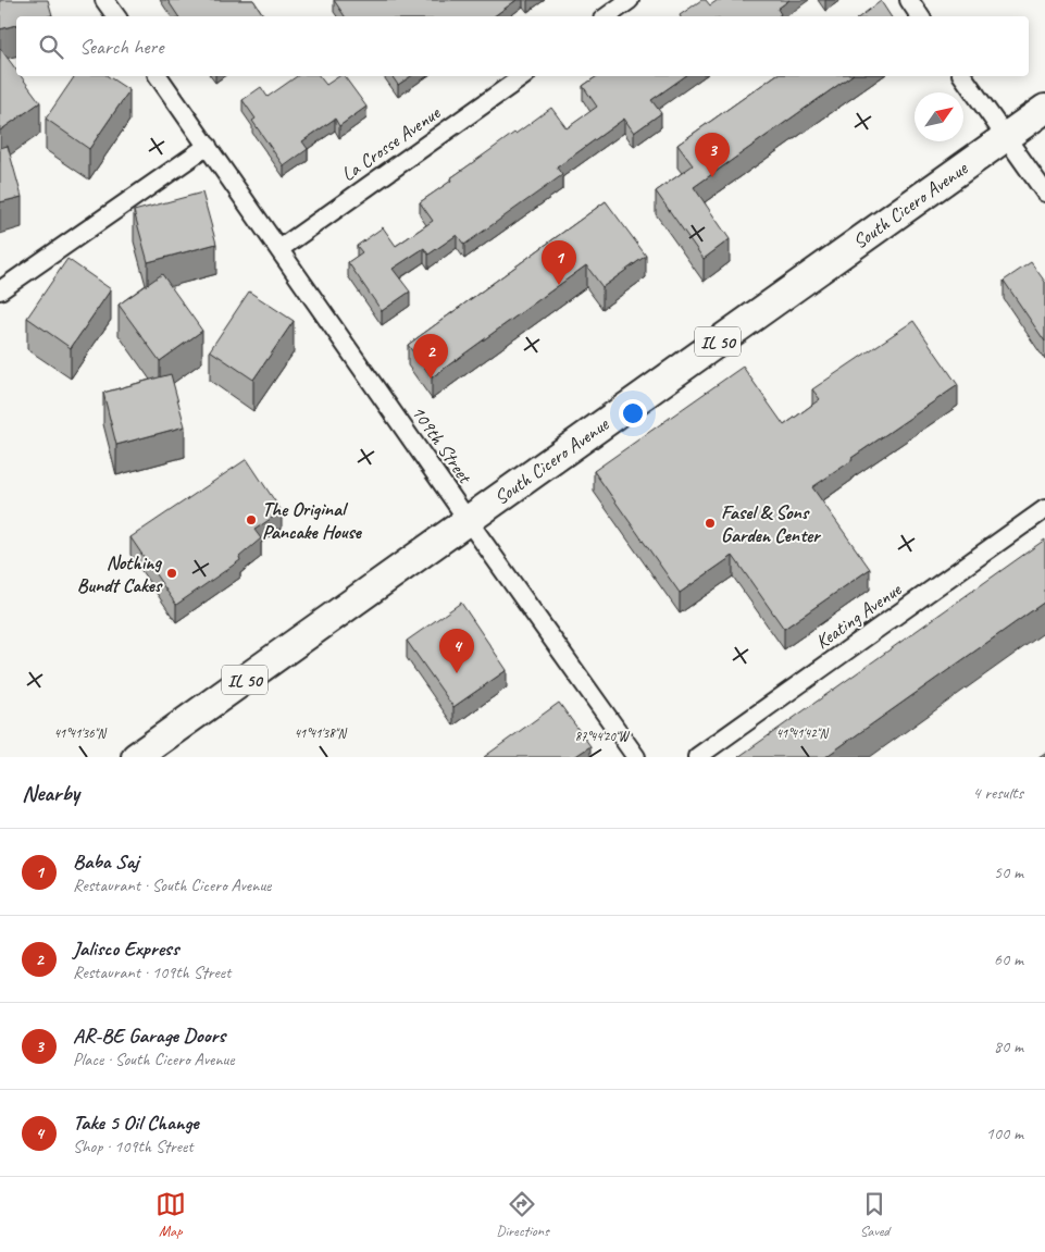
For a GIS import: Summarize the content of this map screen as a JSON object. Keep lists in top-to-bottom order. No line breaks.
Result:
{"streets":{"main road":["South Cicero Avenue","IL 50"],"street":["La Crosse Avenue","109th Street","Keating Avenue"]},"crossings":[["La Crosse Avenue","109th Street"],["South Cicero Avenue","109th Street"]],"places":["The Original Pancake House","Fasel & Sons Garden Center","Nothing Bundt Cakes"],"north":"top right","page":{"search":"Search here","pins":["3","1","2","4"],"heading":["Nearby","4 results"],"list":[{"mark":"1","name":"Baba Saj","note":"Restaurant · South Cicero Avenue","value":"50 m"},{"mark":"2","name":"Jalisco Express","note":"Restaurant · 109th Street","value":"60 m"},{"mark":"3","name":"AR-BE Garage Doors","note":"Place · South Cicero Avenue","value":"80 m"},{"mark":"4","name":"Take 5 Oil Change","note":"Shop · 109th Street","value":"100 m"}],"nav":["Map","Directions","Saved"]},"coordinates":["41°41'36\"N","41°41'38\"N","41°41'42\"N","87°44'20\"W"]}
